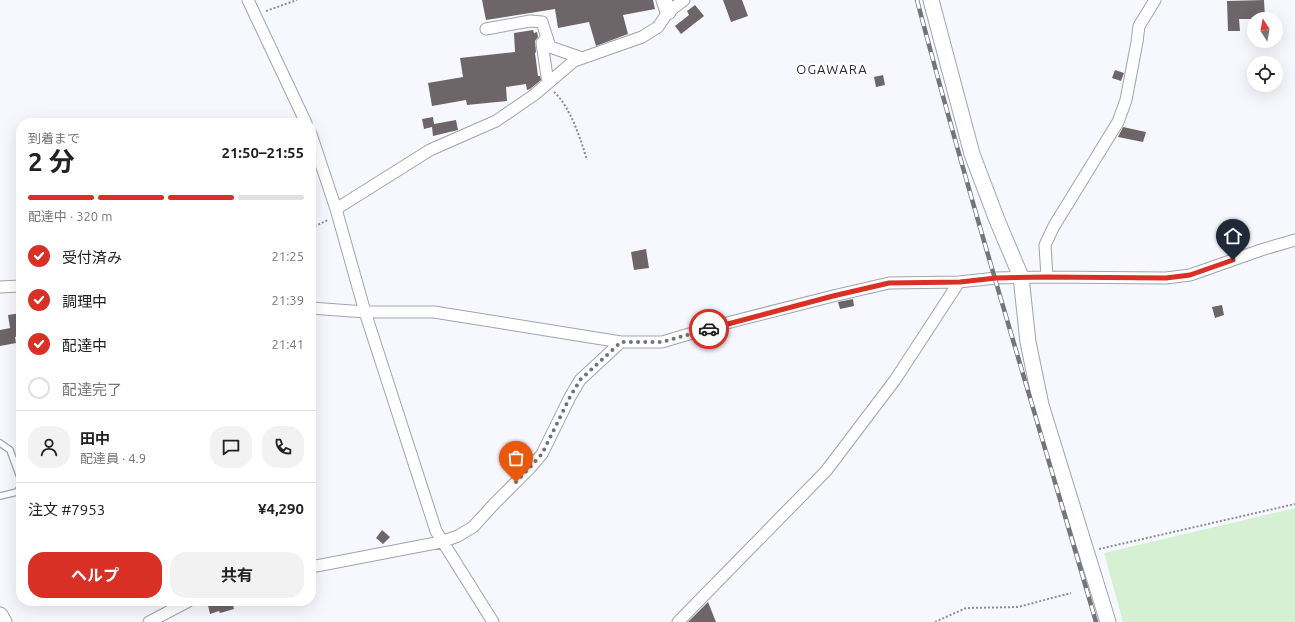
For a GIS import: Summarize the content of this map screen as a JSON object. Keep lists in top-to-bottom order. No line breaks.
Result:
{"districts":["OGAWARA"],"north":"top","page":{"heading":["2 分","到着まで","21:50–21:55"],"panel":["田中","配達員 · 4.9","注文 #7953","¥4,290"],"bar":"配達中 · 320 m","list":[["受付済み","21:25"],["調理中","21:39"],["配達中","21:41"],"配達完了"],"buttons":["ヘルプ","共有"]}}
